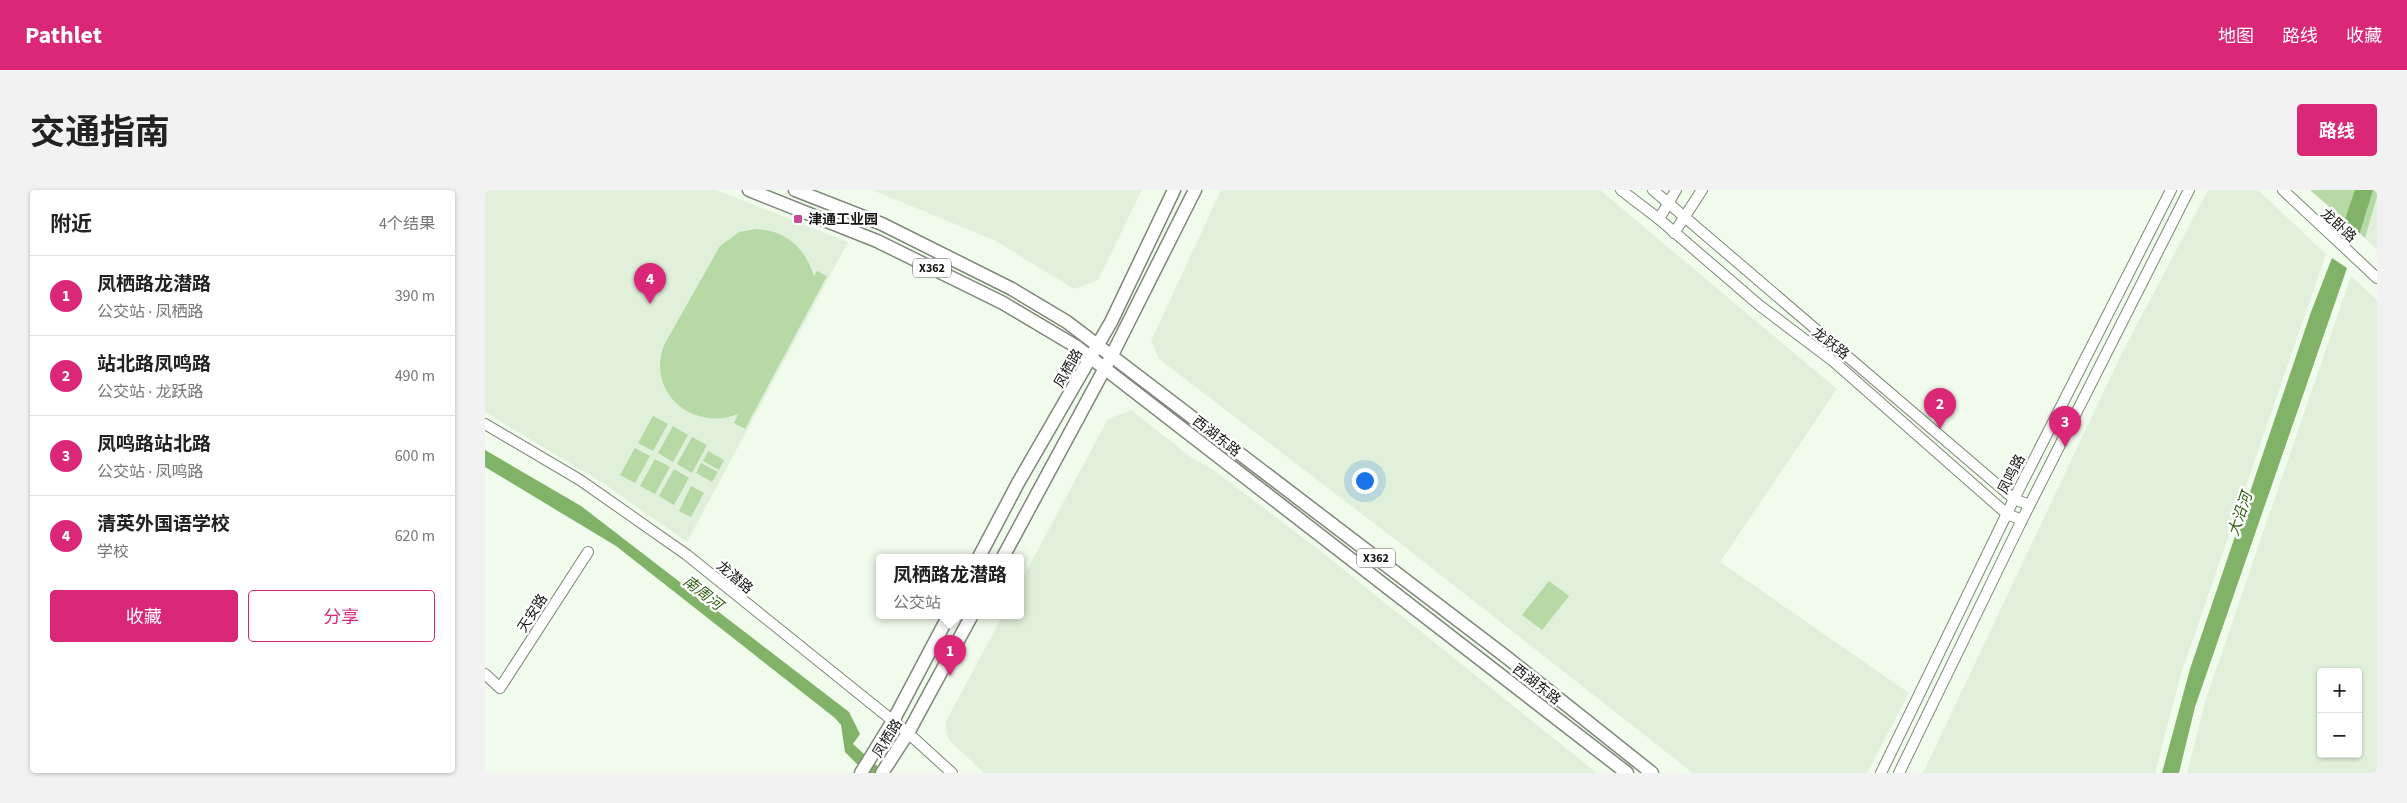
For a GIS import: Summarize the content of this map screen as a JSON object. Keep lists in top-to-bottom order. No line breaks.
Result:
{"streets":{"main road":["X362","凤栖路","西湖东路"],"street":["龙卧路","龙跃路","凤鸣路","龙潜路","天安路"]},"crossings":[["龙跃路","凤鸣路"],["凤栖路","西湖东路"],["凤栖路","龙潜路"]],"water":["大沿河","南周河"],"places":{"transit":["津通工业园"]},"page":{"header":"Pathlet","nav":["地图","路线","收藏"],"title":"交通指南","buttons":["路线",["收藏","分享"]],"heading":["附近","4个结果"],"list":[{"mark":"1","name":"凤栖路龙潜路","note":"公交站 · 凤栖路","value":"390 m"},{"mark":"2","name":"站北路凤鸣路","note":"公交站 · 龙跃路","value":"490 m"},{"mark":"3","name":"凤鸣路站北路","note":"公交站 · 凤鸣路","value":"600 m"},{"mark":"4","name":"清英外国语学校","note":"学校","value":"620 m"}],"pins":["4","2","3","1"],"popup":["凤栖路龙潜路","公交站"],"map_buttons":["+","−"]}}
